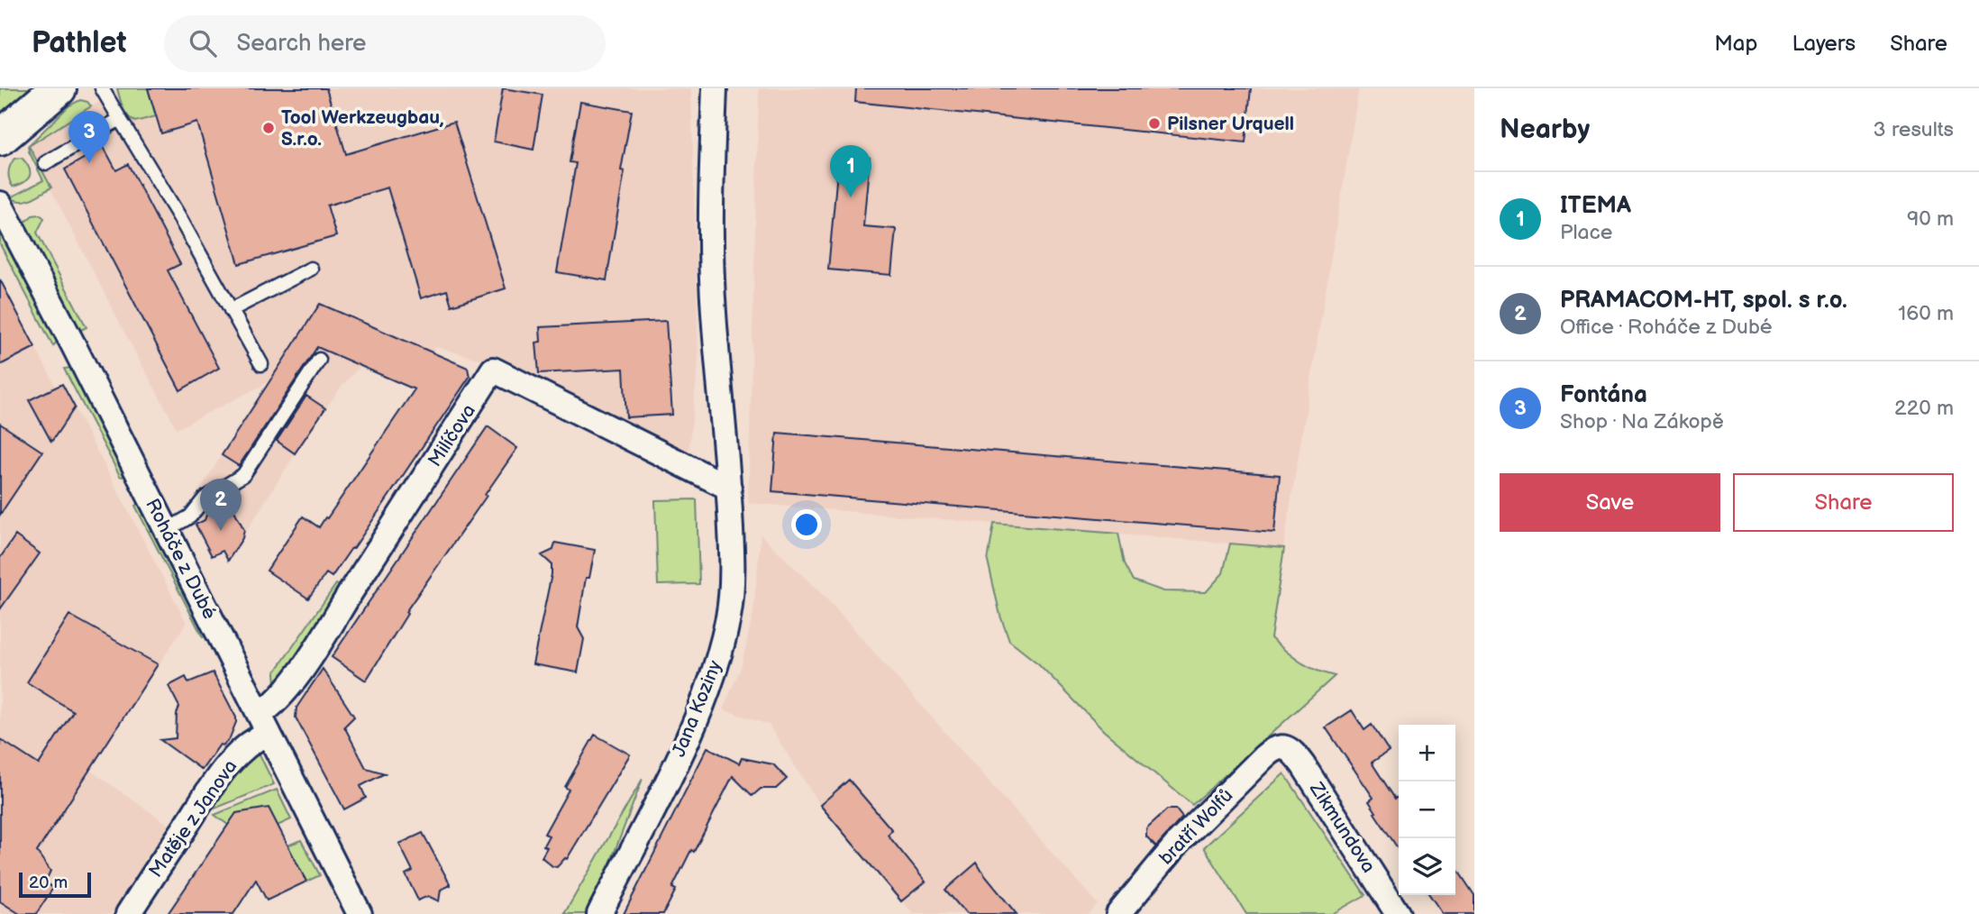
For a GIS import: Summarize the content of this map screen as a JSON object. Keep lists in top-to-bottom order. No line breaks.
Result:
{"streets":{"street":["Milíčova","Roháče z Dubé","Jana Koziny","Matěje z Janova","bratří Wolfů","Zikmundova"]},"crossings":[["Milíčova","Roháče z Dubé"],["Milíčova","Jana Koziny"],["Milíčova","Matěje z Janova"],["Roháče z Dubé","Matěje z Janova"],["bratří Wolfů","Zikmundova"]],"places":["Pilsner Urquell","Tool Werkzeugbau, S.r.o."],"scale_bar":"20 m","page":{"header":"Pathlet","search":"Search here","nav":["Map","Layers","Share"],"heading":["Nearby","3 results"],"pins":["3","1","2"],"list":[{"mark":"1","name":"ITEMA","note":"Place","value":"90 m"},{"mark":"2","name":"PRAMACOM-HT, spol. s r.o.","note":"Office · Roháče z Dubé","value":"160 m"},{"mark":"3","name":"Fontána","note":"Shop · Na Zákopě","value":"220 m"}],"buttons":["Save","Share"],"map_buttons":["+","−"],"scale":"20 m"}}
